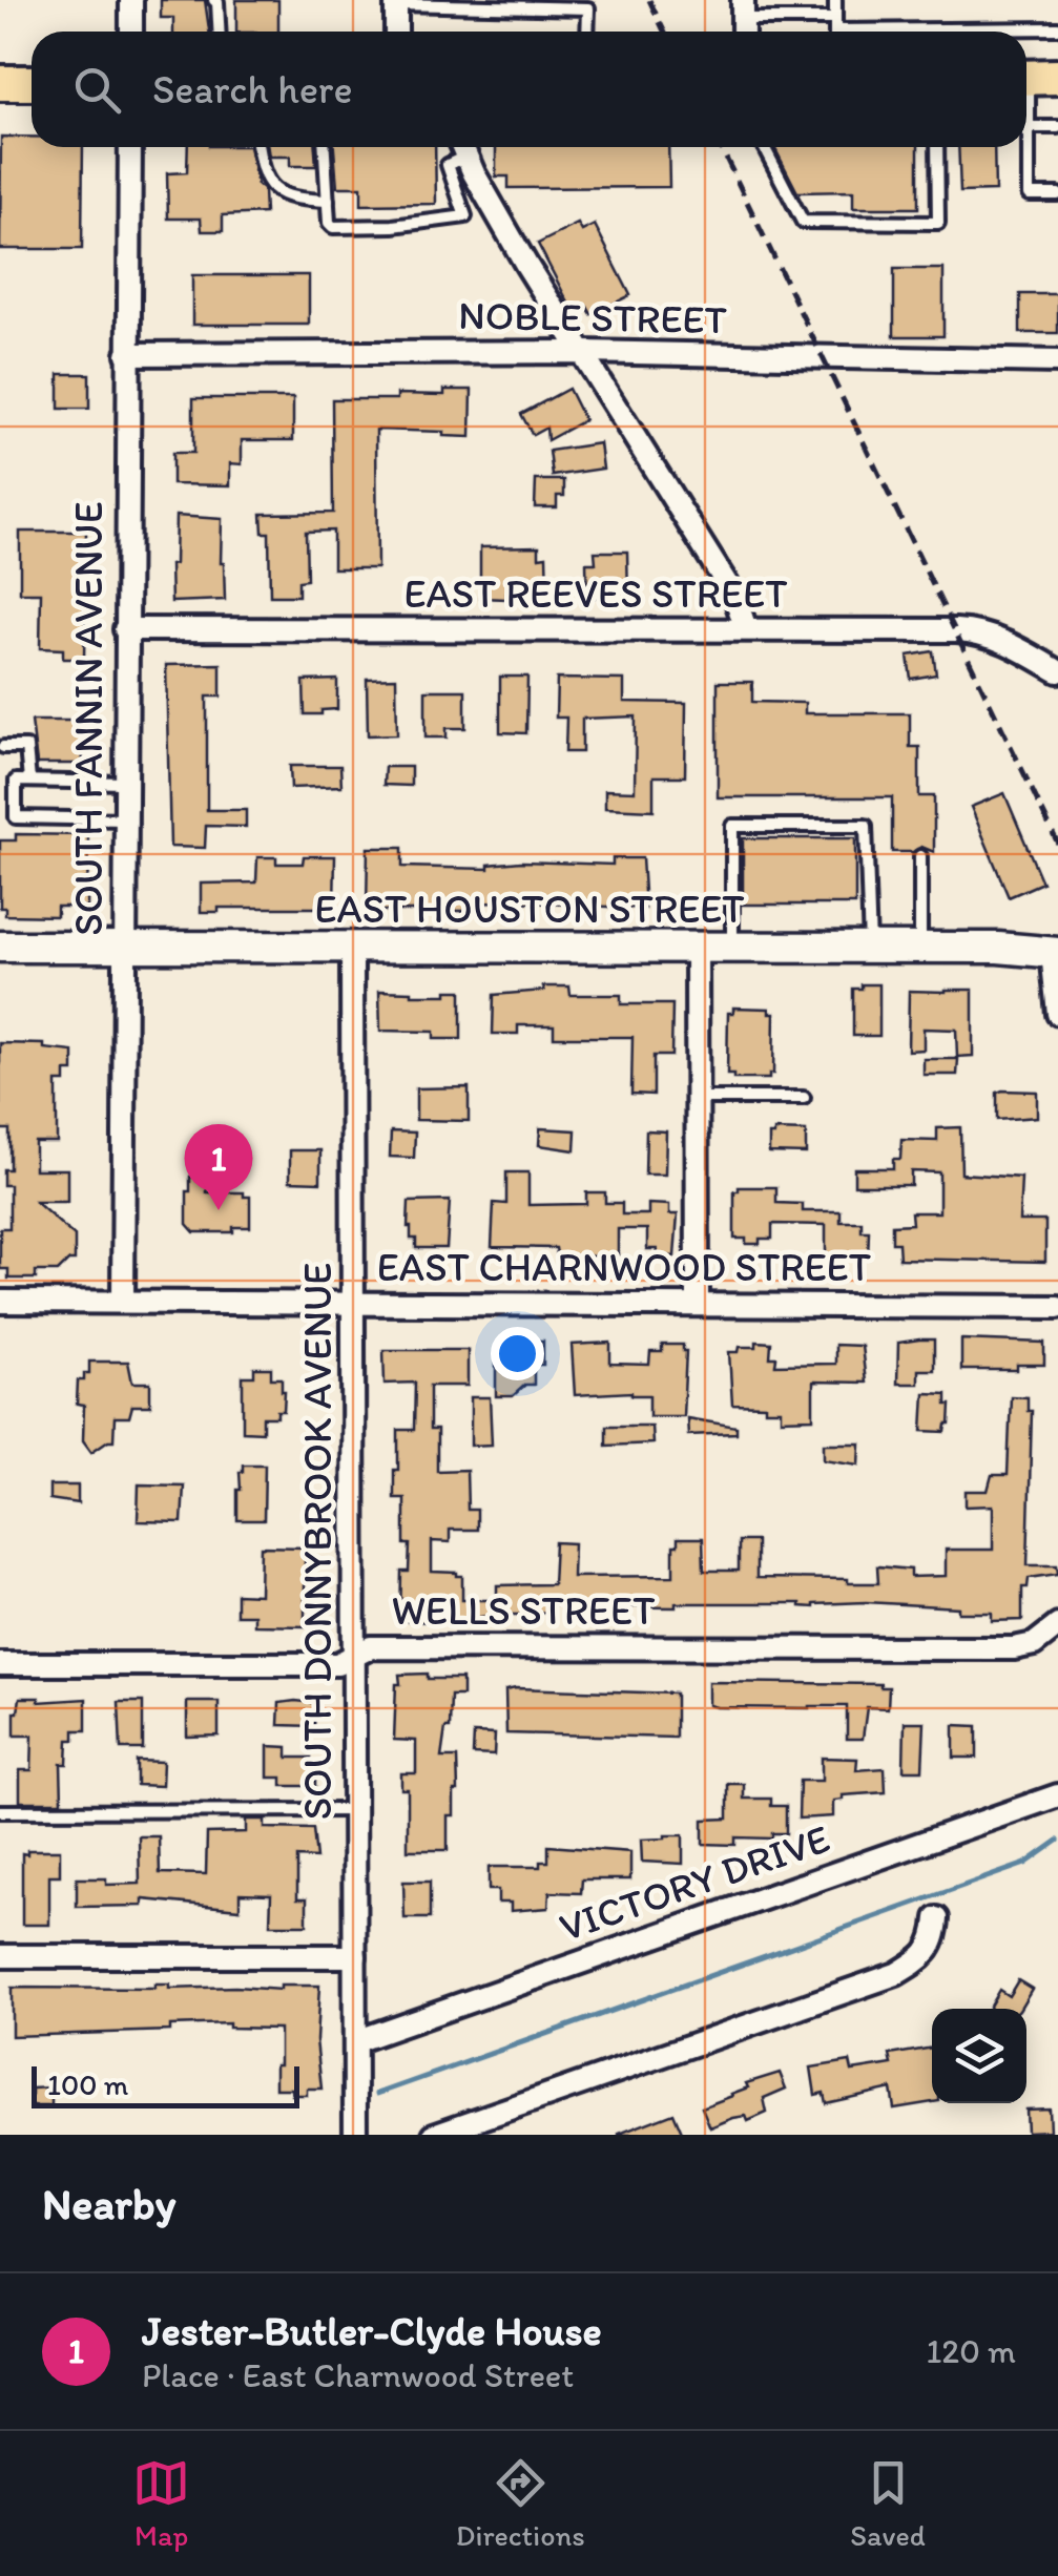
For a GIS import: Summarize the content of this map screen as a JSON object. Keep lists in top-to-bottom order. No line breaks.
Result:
{"streets":{"street":["NOBLE STREET","EAST REEVES STREET","SOUTH FANNIN AVENUE","EAST HOUSTON STREET","EAST CHARNWOOD STREET","SOUTH DONNYBROOK AVENUE","WELLS STREET","VICTORY DRIVE"]},"crossings":[["NOBLE STREET","SOUTH FANNIN AVENUE"],["EAST REEVES STREET","SOUTH FANNIN AVENUE"],["SOUTH FANNIN AVENUE","EAST HOUSTON STREET"],["SOUTH FANNIN AVENUE","EAST CHARNWOOD STREET"],["EAST HOUSTON STREET","SOUTH DONNYBROOK AVENUE"],["EAST CHARNWOOD STREET","SOUTH DONNYBROOK AVENUE"],["SOUTH DONNYBROOK AVENUE","WELLS STREET"],["SOUTH DONNYBROOK AVENUE","VICTORY DRIVE"]],"scale_bar":"100 m","page":{"search":"Search here","pins":"1","scale":"100 m","heading":"Nearby","list":[{"mark":"1","name":"Jester-Butler-Clyde House","note":"Place · East Charnwood Street","value":"120 m"}],"nav":["Map","Directions","Saved"]}}
